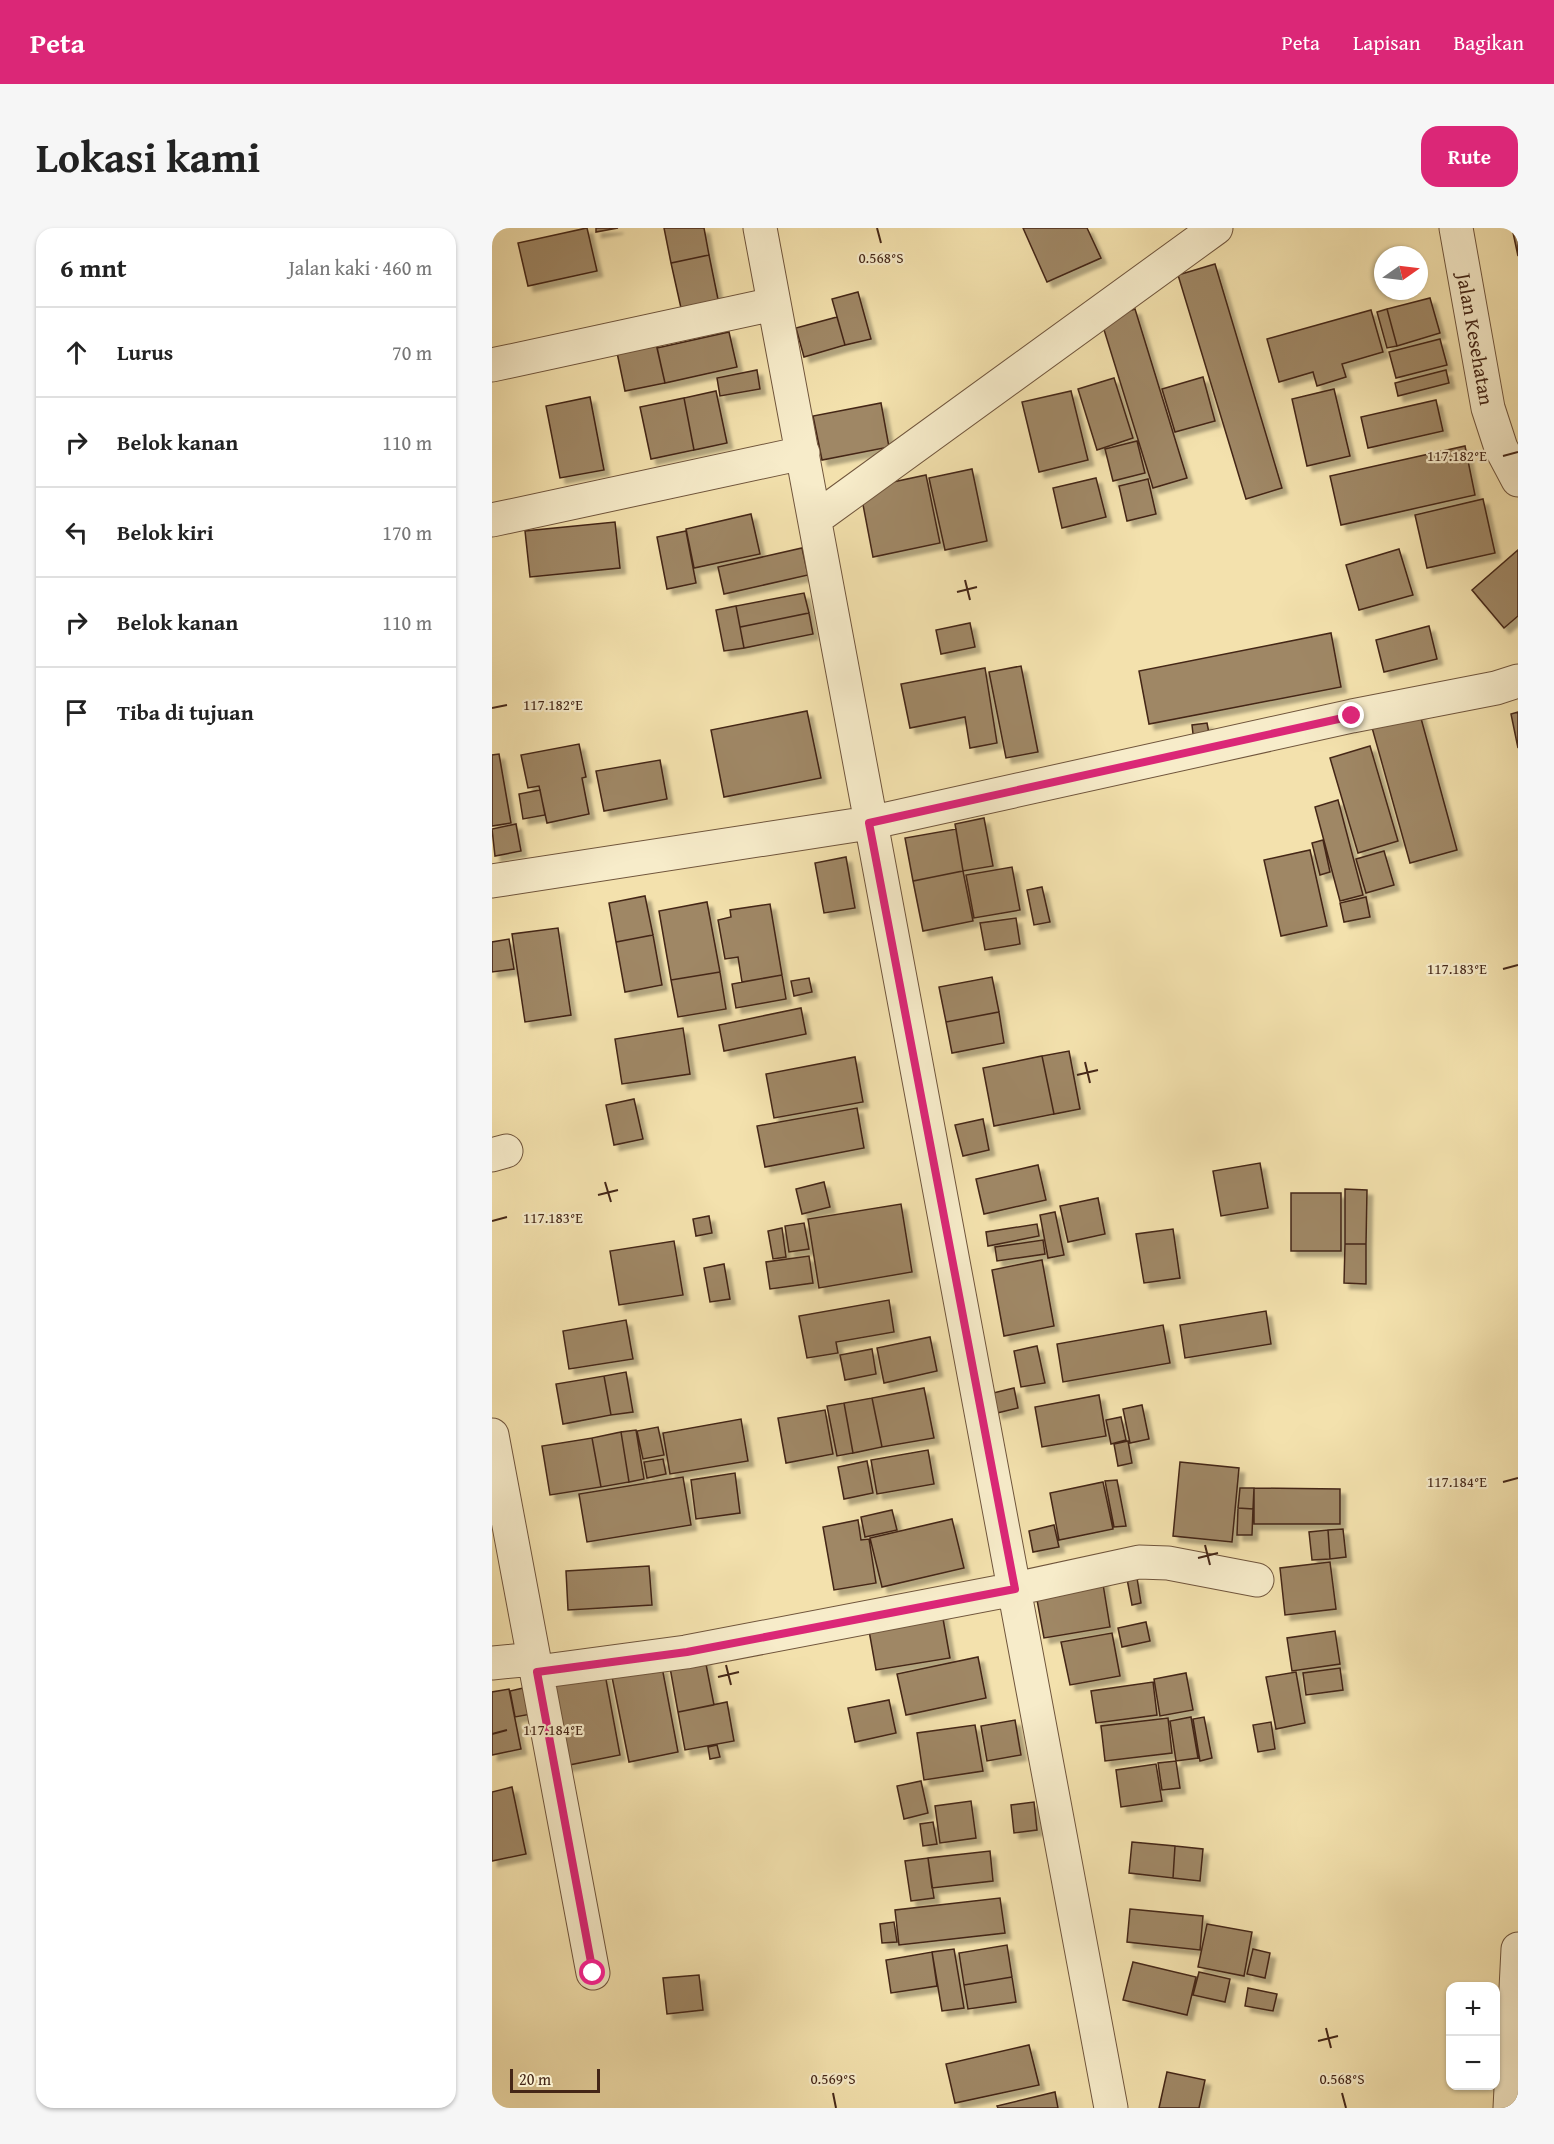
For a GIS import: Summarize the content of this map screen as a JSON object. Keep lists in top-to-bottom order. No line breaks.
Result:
{"streets":{"street":["Jalan Kesehatan"]},"scale_bar":"20 m","north":"right","page":{"header":"Peta","nav":["Peta","Lapisan","Bagikan"],"title":"Lokasi kami","buttons":"Rute","heading":["6 mnt","Jalan kaki · 460 m"],"list":[["Lurus","70 m"],["Belok kanan","110 m"],["Belok kiri","170 m"],["Belok kanan","110 m"],"Tiba di tujuan"],"map_buttons":["+","−"],"scale":"20 m"},"coordinates":["0.568°S","117.182°E","117.183°E","117.184°E","0.569°S"]}
